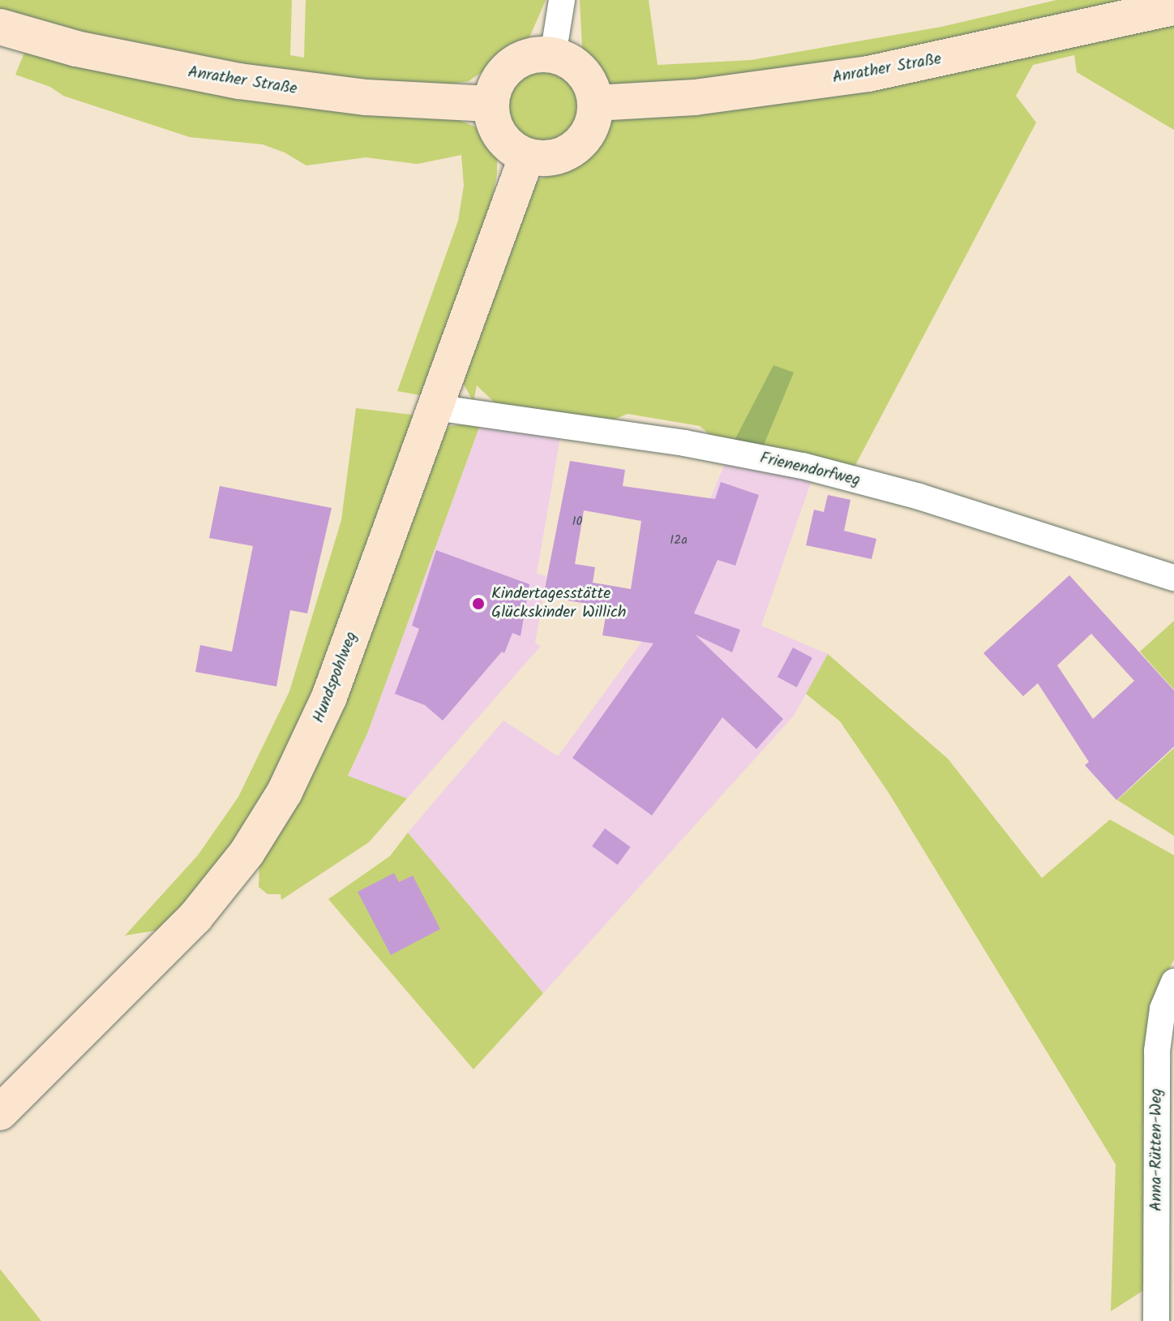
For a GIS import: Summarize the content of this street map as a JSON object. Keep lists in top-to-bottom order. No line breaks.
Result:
{"streets":{"street":["Anrather Straße","Frienendorfweg","Hundspohlweg","Anna-Rütten-Weg"]},"crossings":[["Anrather Straße","Hundspohlweg"],["Frienendorfweg","Hundspohlweg"]],"places":["Kindertagesstätte Glückskinder Willich"],"house_numbers":["10","12a"]}
